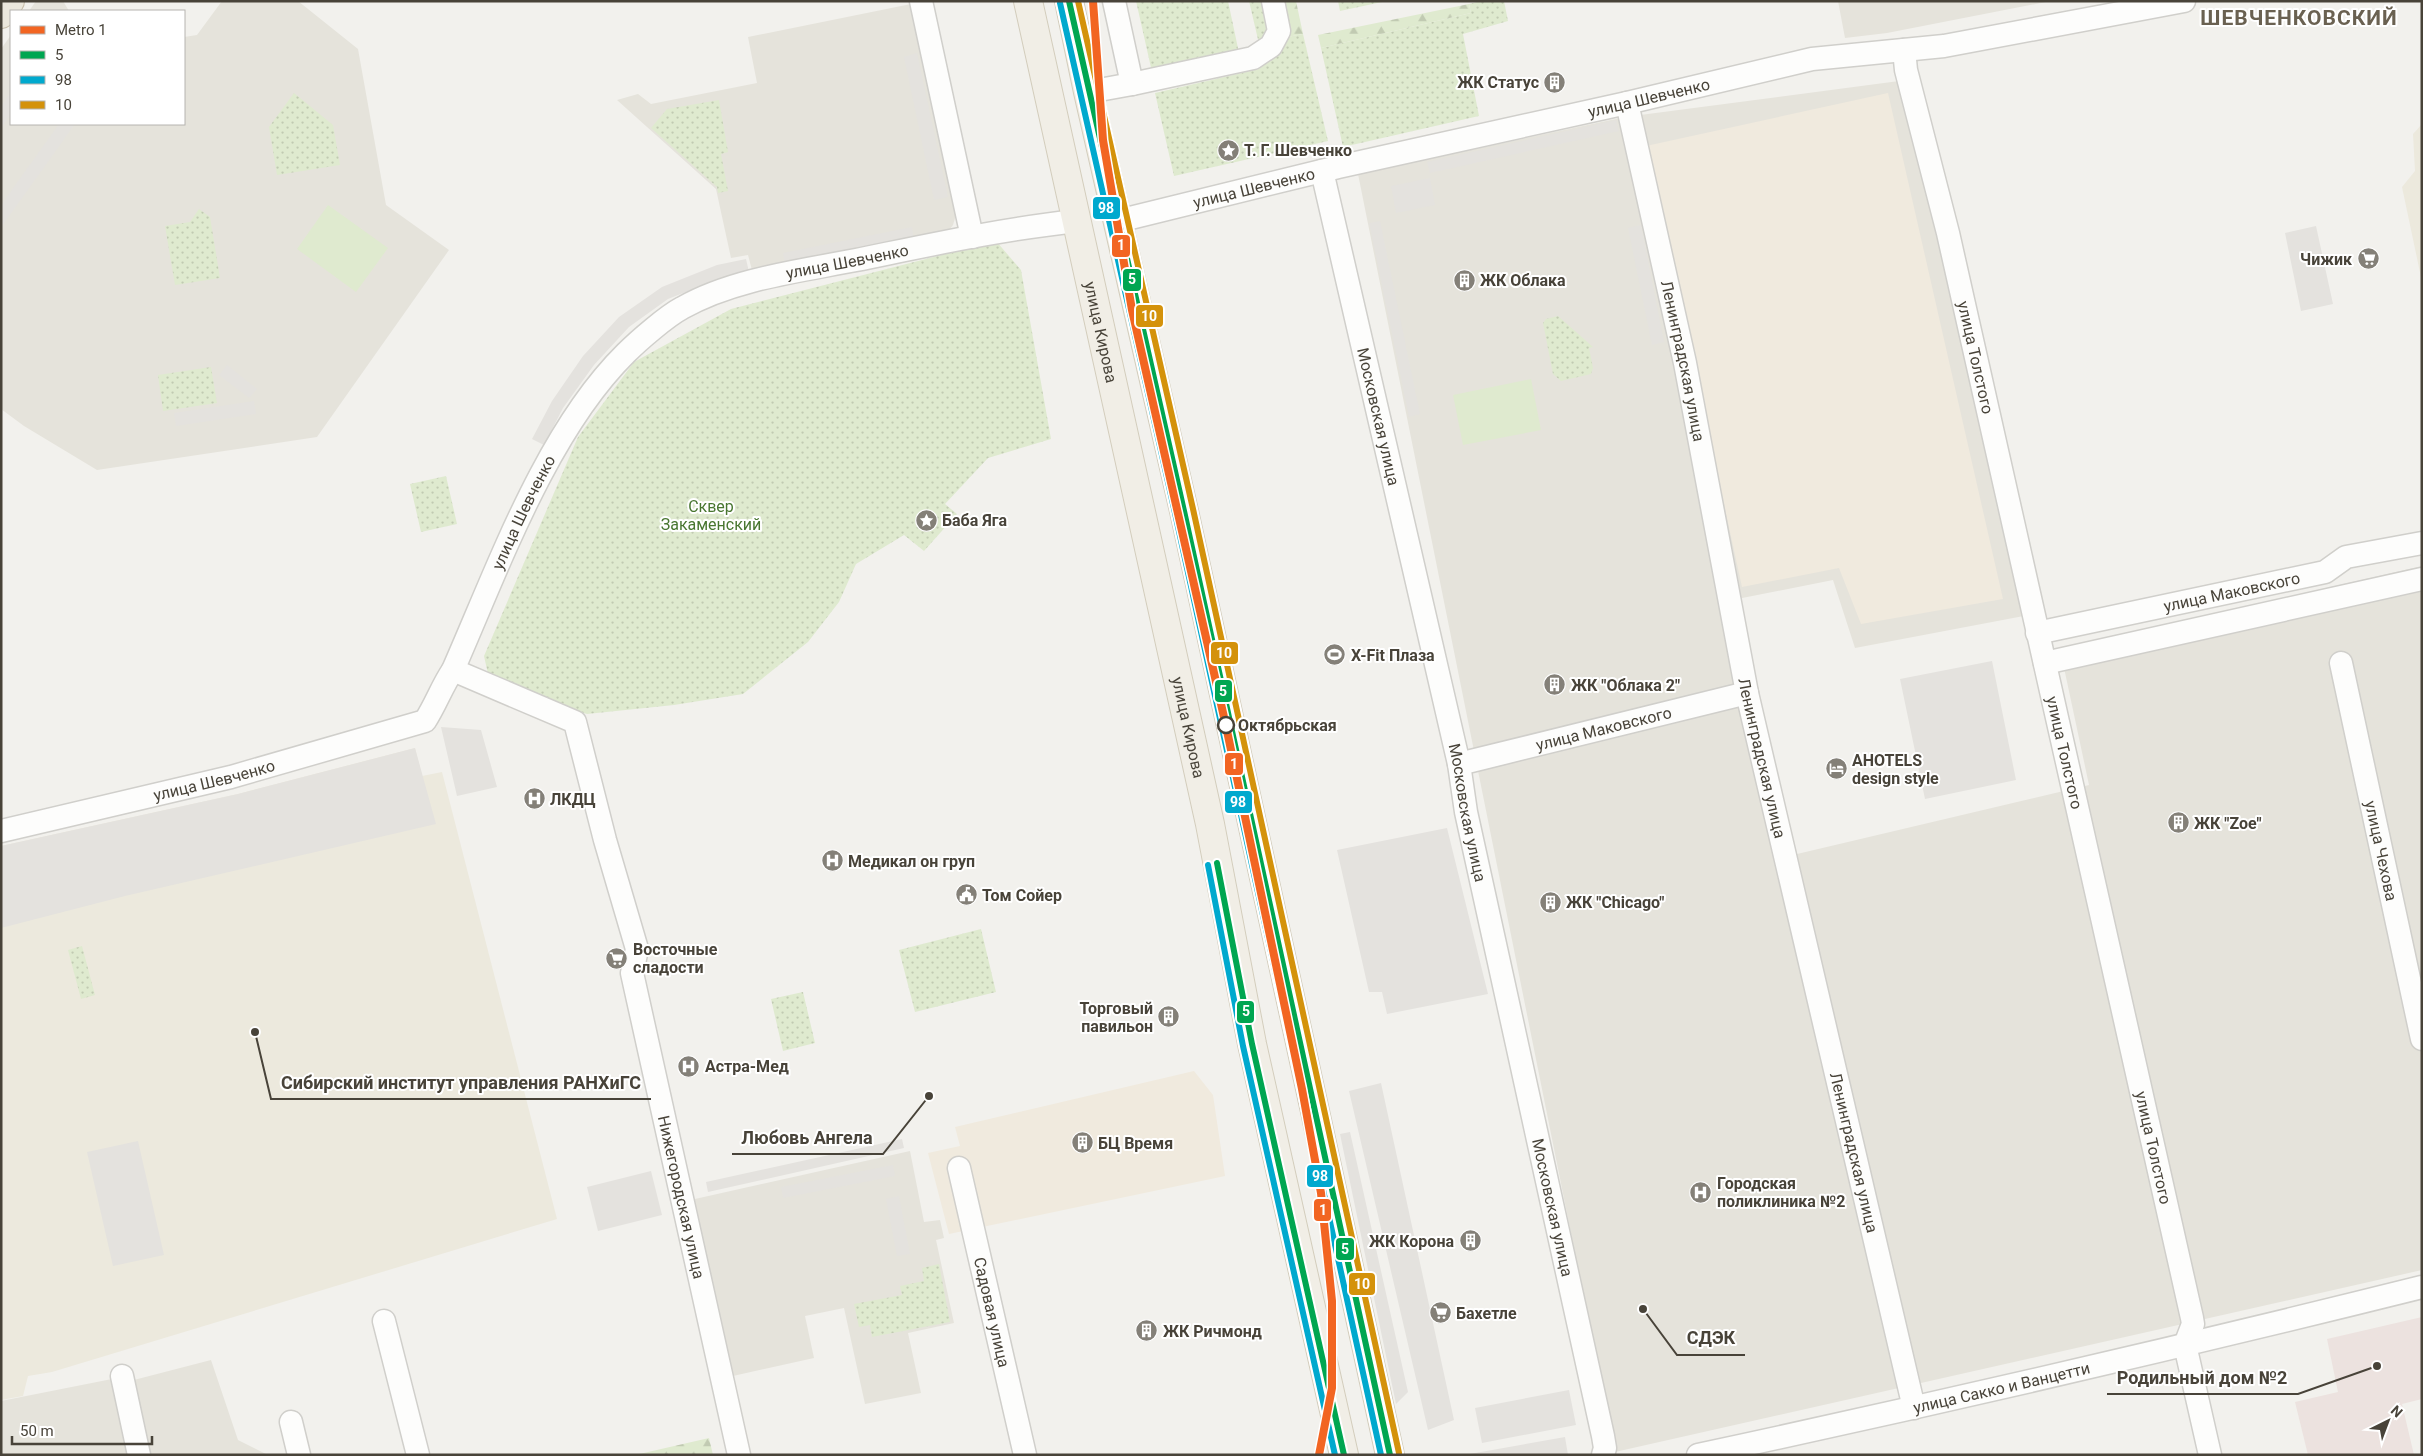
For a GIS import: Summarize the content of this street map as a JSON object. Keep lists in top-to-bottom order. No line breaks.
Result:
{"streets":{"main road":["улица Кирова"],"street":["улица Шевченко","улица Толстого","Ленинградская улица","Московская улица","улица Маковского","улица Чехова","Нижегородская улица","Садовая улица","улица Сакко и Ванцетти"]},"crossings":[["улица Шевченко","улица Кирова"],["улица Шевченко","улица Толстого"],["улица Шевченко","Ленинградская улица"],["улица Шевченко","Московская улица"],["улица Шевченко","Нижегородская улица"],["улица Толстого","улица Маковского"],["улица Толстого","улица Сакко и Ванцетти"],["Ленинградская улица","улица Маковского"],["Ленинградская улица","улица Сакко и Ванцетти"],["Московская улица","улица Маковского"]],"districts":["ШЕВЧЕНКОВСКИЙ"],"parks":["Сквер Закаменский"],"places":{"building":["ЖК Статус","ЖК Облака","ЖК \"Облака 2\"","ЖК \"Zoe\"","ЖК \"Chicago\"","Торговый павильон","БЦ Время","ЖК Корона","ЖК Ричмонд"],"place":["Т. Г. Шевченко","Баба Яга"],"supermarket":["Чижик","Восточные сладости","Бахетле"],"sports":["X-Fit Плаза"],"other":["Октябрьская","Сибирский институт управления РАНХиГС","Любовь Ангела","СДЭК","Родильный дом №2"],"hotel":["AHOTELS design style"],"hospital":["ЛКДЦ","Медикал он груп","Астра-Мед","Городская поликлиника №2"],"public building":["Том Сойер"]},"lines":["metro line 1","transit line 5","transit line 10","transit line 98"],"legend":["Metro 1","5","98","10"],"scale_bar":"50 m","north":"top right"}
